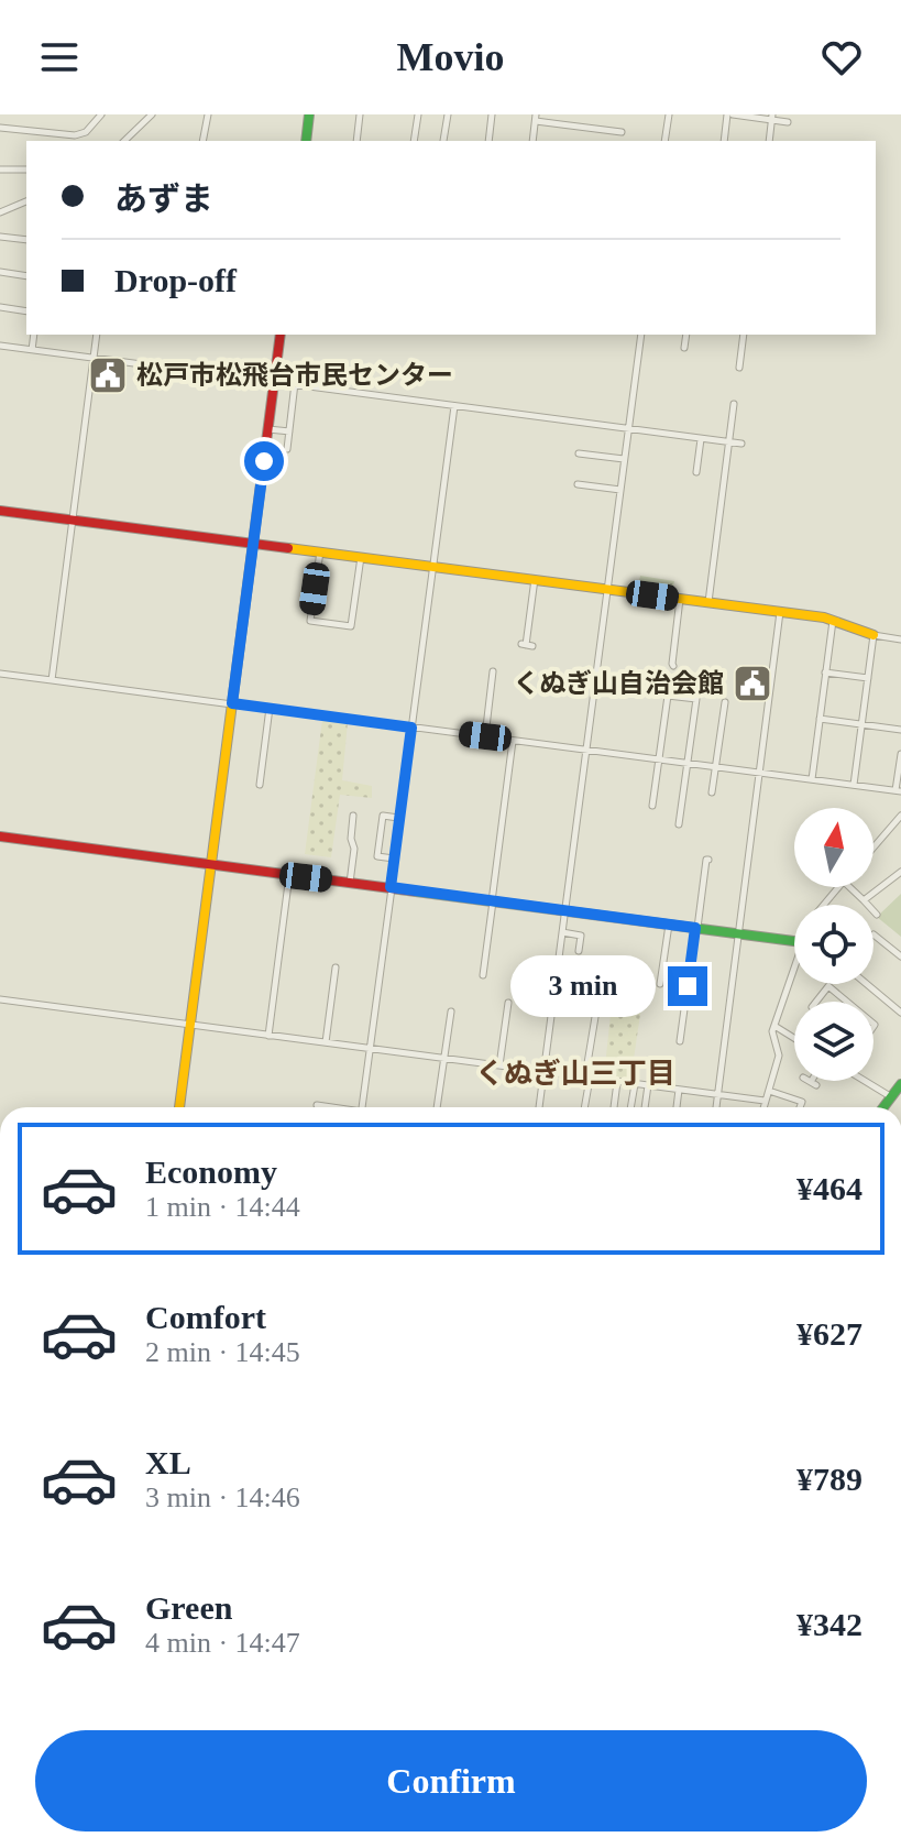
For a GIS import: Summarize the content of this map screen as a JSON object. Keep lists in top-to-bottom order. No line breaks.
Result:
{"districts":["くぬぎ山三丁目"],"places":{"public building":["松戸市松飛台市民センター","くぬぎ山自治会館"]},"north":"top","page":{"header":"Movio","banner":["あずま","Drop-off"],"bubble":"3 min","list":[{"name":"Economy","note":"1 min · 14:44","value":"¥464"},{"name":"Comfort","note":"2 min · 14:45","value":"¥627"},{"name":"XL","note":"3 min · 14:46","value":"¥789"},{"name":"Green","note":"4 min · 14:47","value":"¥342"}],"buttons":"Confirm"}}
